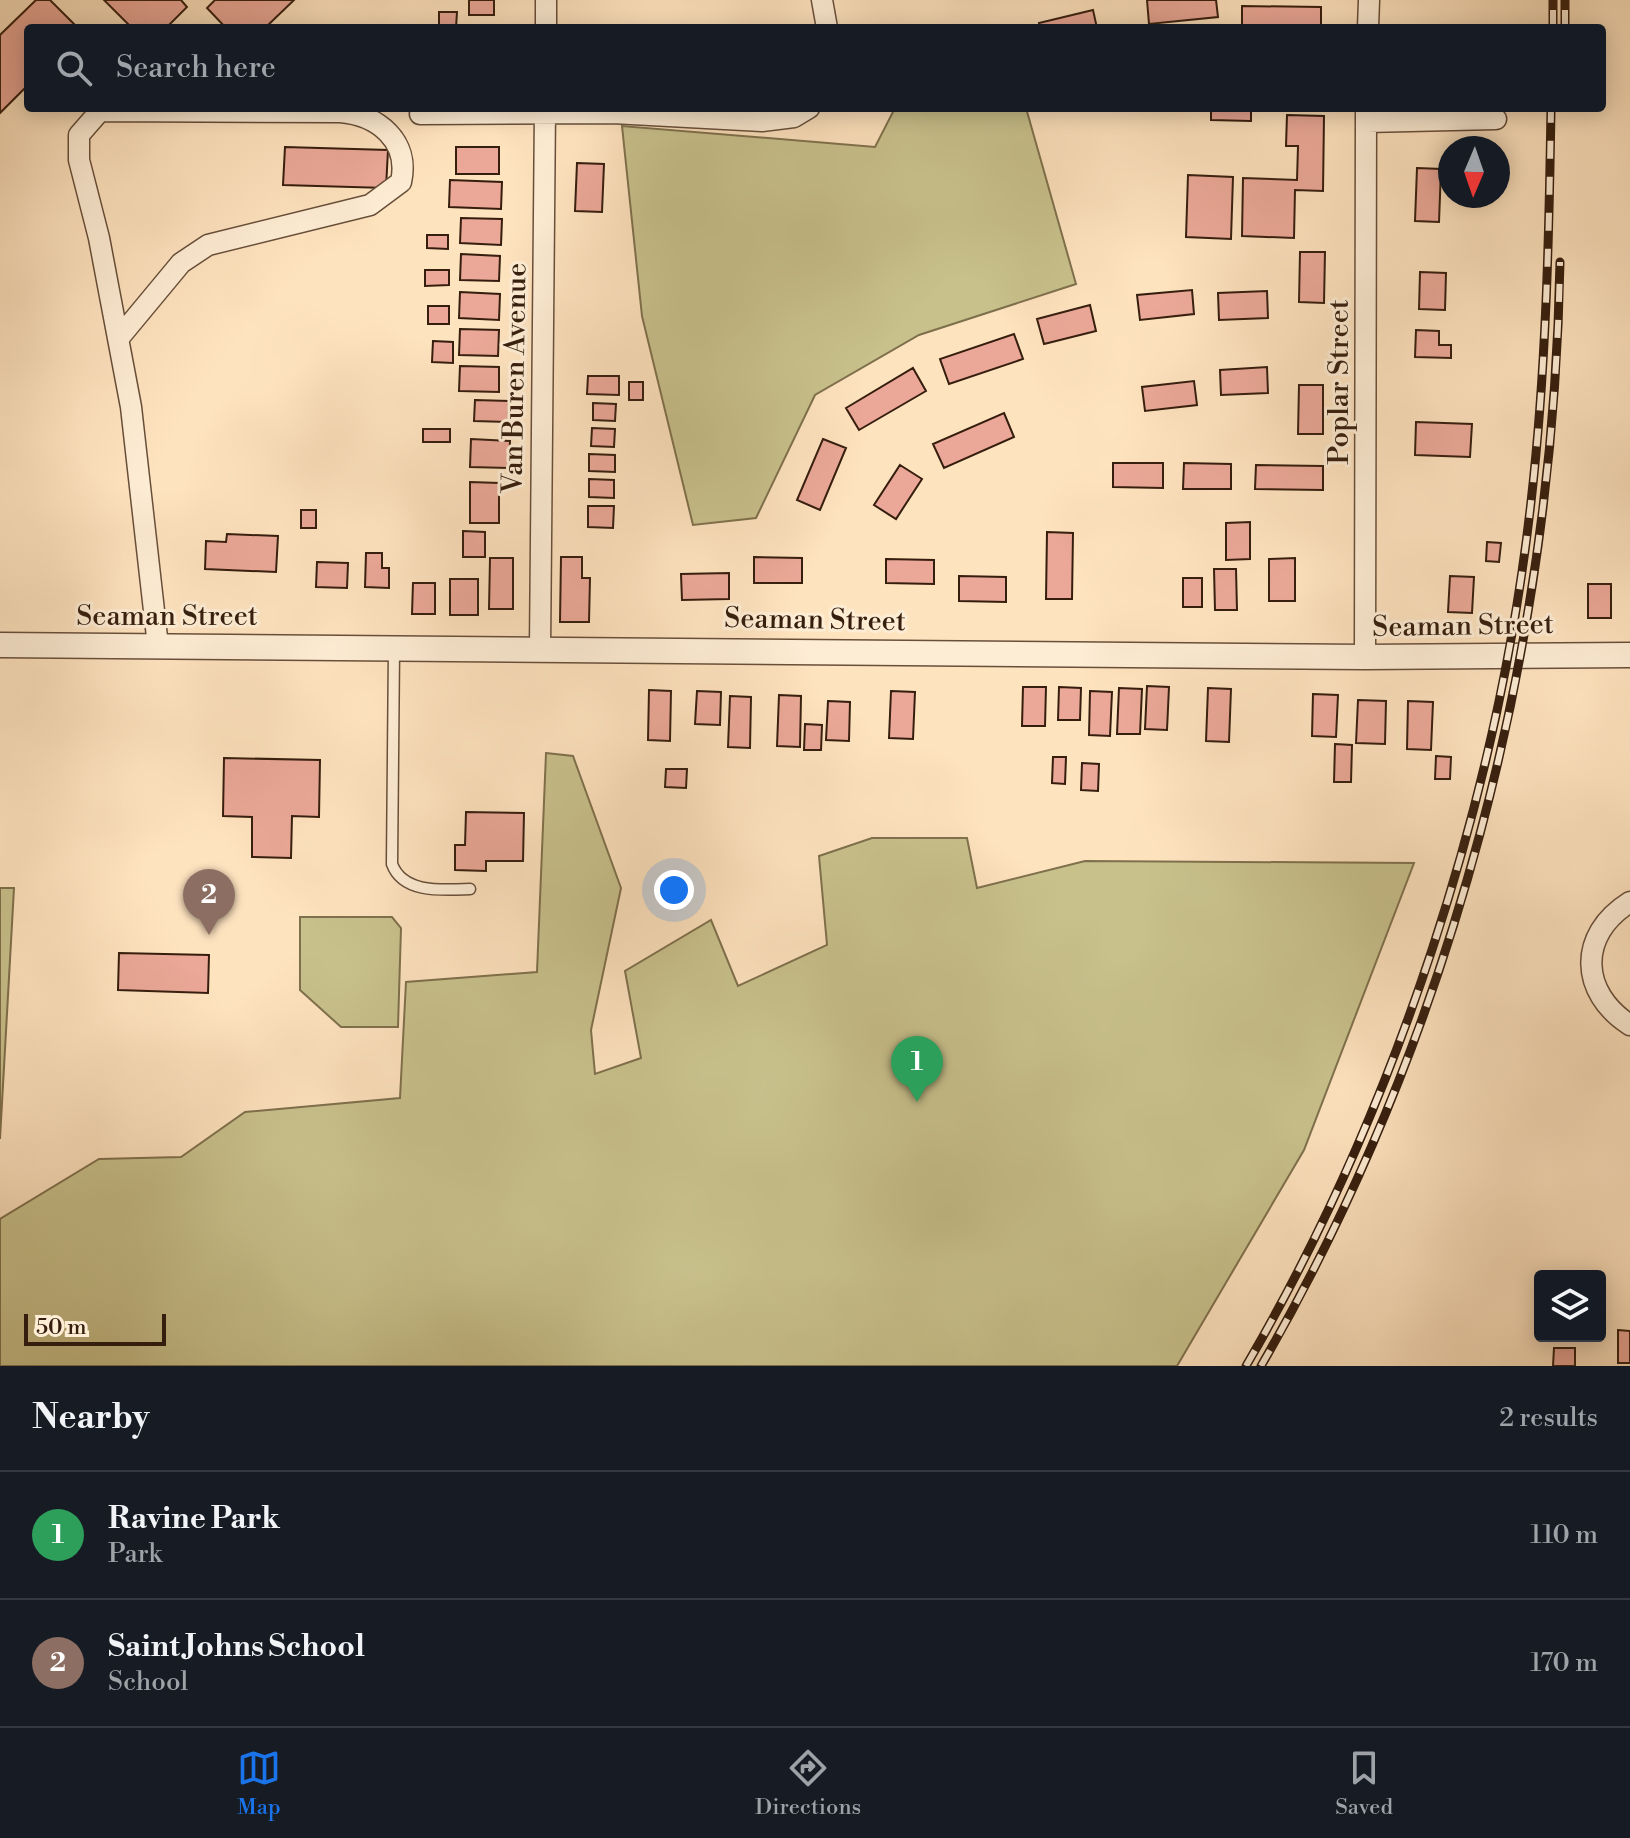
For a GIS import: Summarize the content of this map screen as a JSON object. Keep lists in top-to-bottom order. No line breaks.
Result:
{"streets":{"street":["Van Buren Avenue","Poplar Street","Seaman Street"]},"crossings":[["Van Buren Avenue","Seaman Street"],["Poplar Street","Seaman Street"]],"scale_bar":"50 m","north":"bottom","page":{"search":"Search here","pins":["2","1"],"scale":"50 m","heading":["Nearby","2 results"],"list":[{"mark":"1","name":"Ravine Park","note":"Park","value":"110 m"},{"mark":"2","name":"Saint Johns School","note":"School","value":"170 m"}],"nav":["Map","Directions","Saved"]}}
